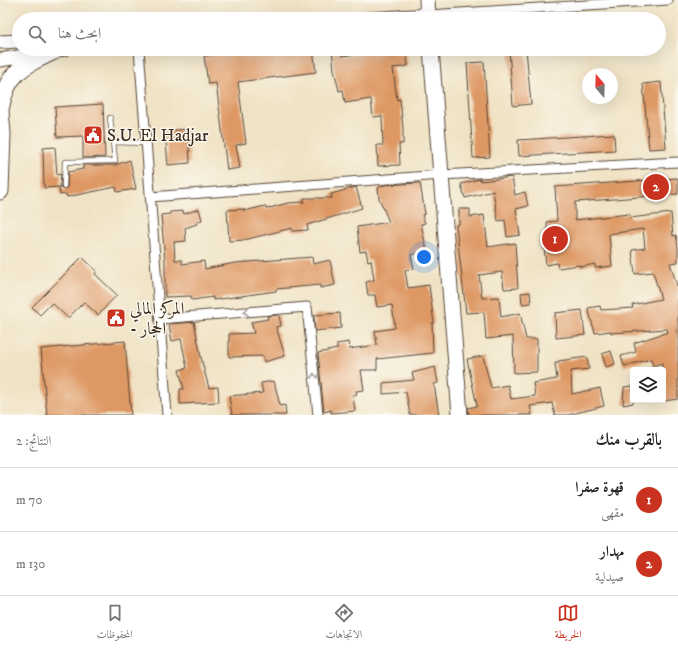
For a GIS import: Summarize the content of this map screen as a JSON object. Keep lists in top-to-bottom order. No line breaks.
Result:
{"places":{"public building":["S.U. El Hadjar","المركز المالي - الحجار"]},"north":"top","page":{"search":"ابحث هنا","pins":["2","1"],"heading":["بالقرب منك","النتائج: 2"],"list":[{"mark":"1","name":"قهوة صفرا","note":"مقهى","value":"70 m"},{"mark":"2","name":"مهدار","note":"صيدلية","value":"130 m"}],"nav":["الخريطة","الاتجاهات","المحفوظات"]}}
